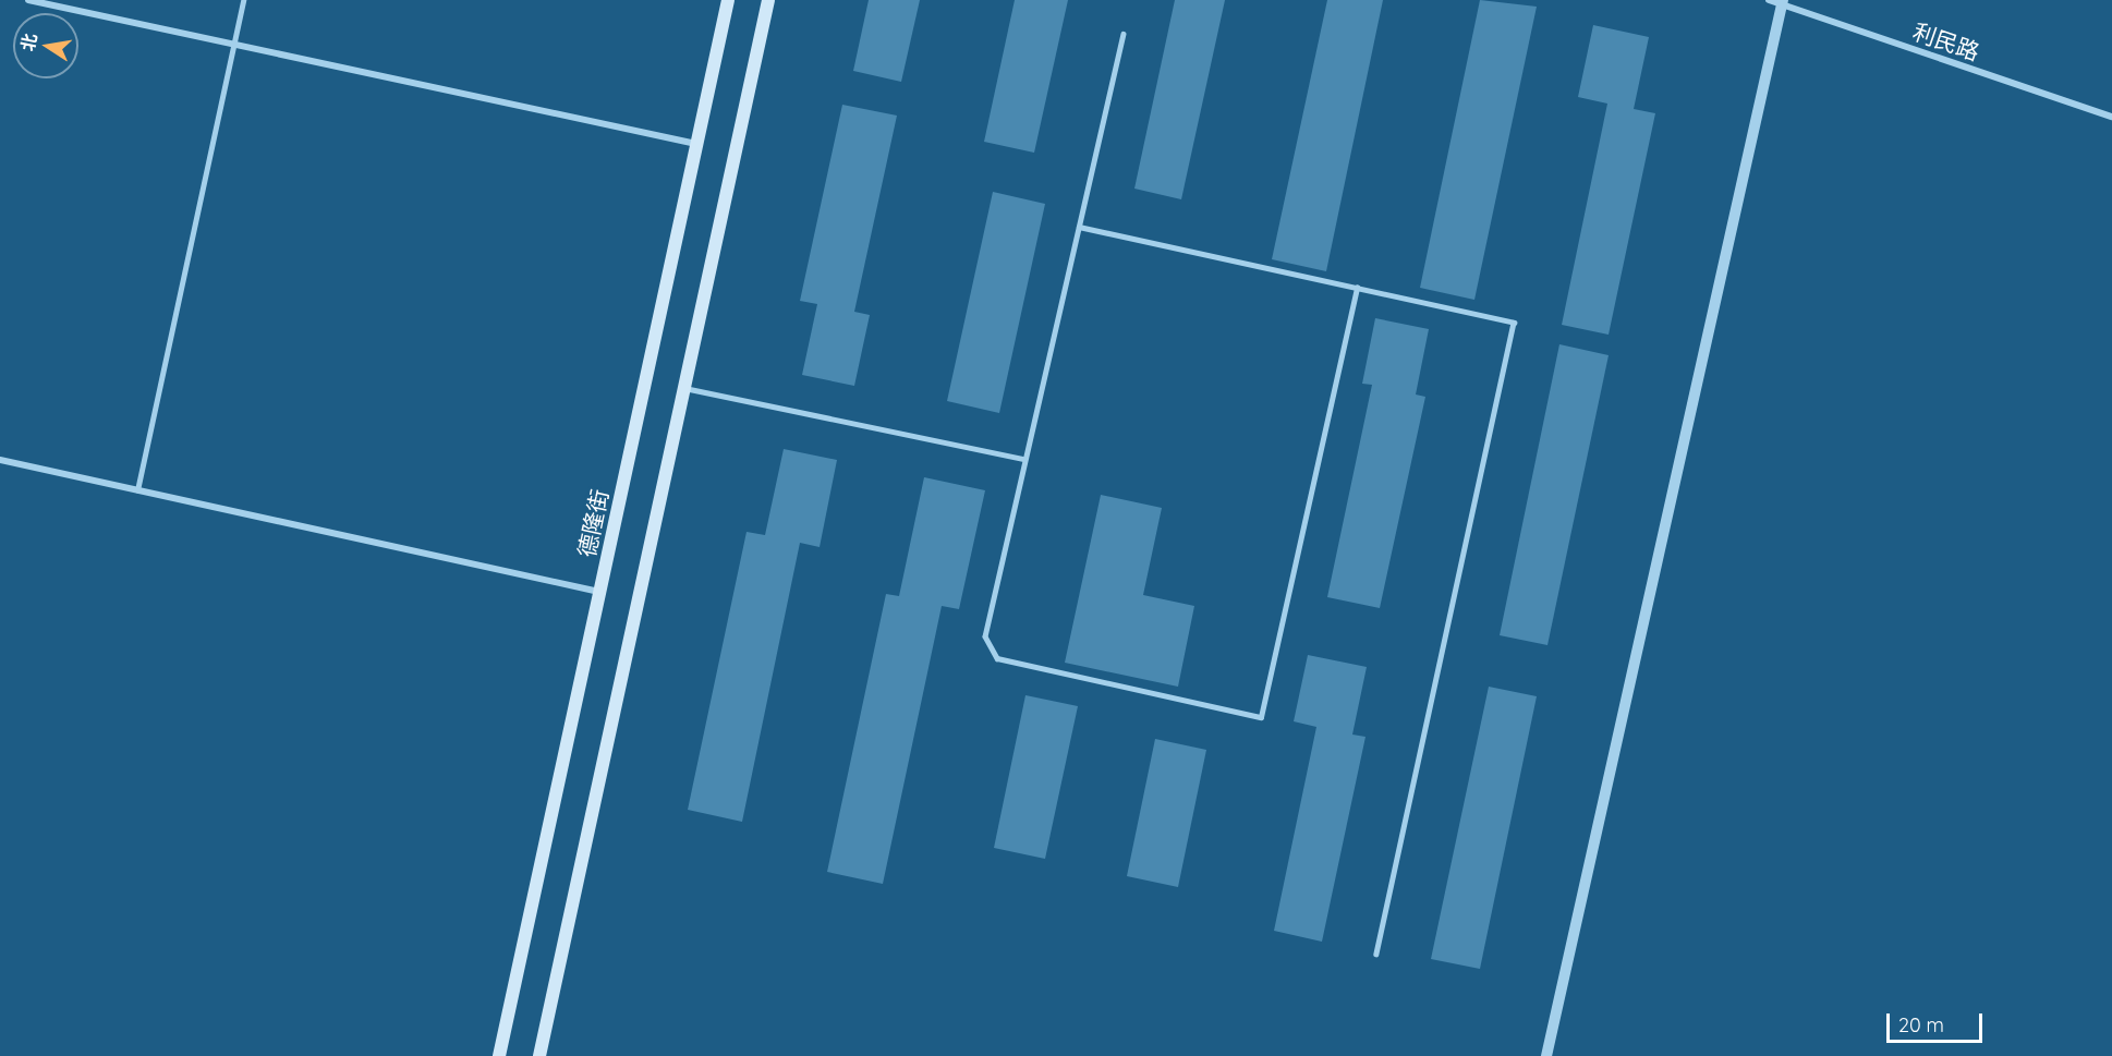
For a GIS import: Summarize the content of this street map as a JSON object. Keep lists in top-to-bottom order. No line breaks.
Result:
{"streets":{"main road":["德隆街"],"street":["利民路"]},"scale_bar":"20 m","north":"left"}
